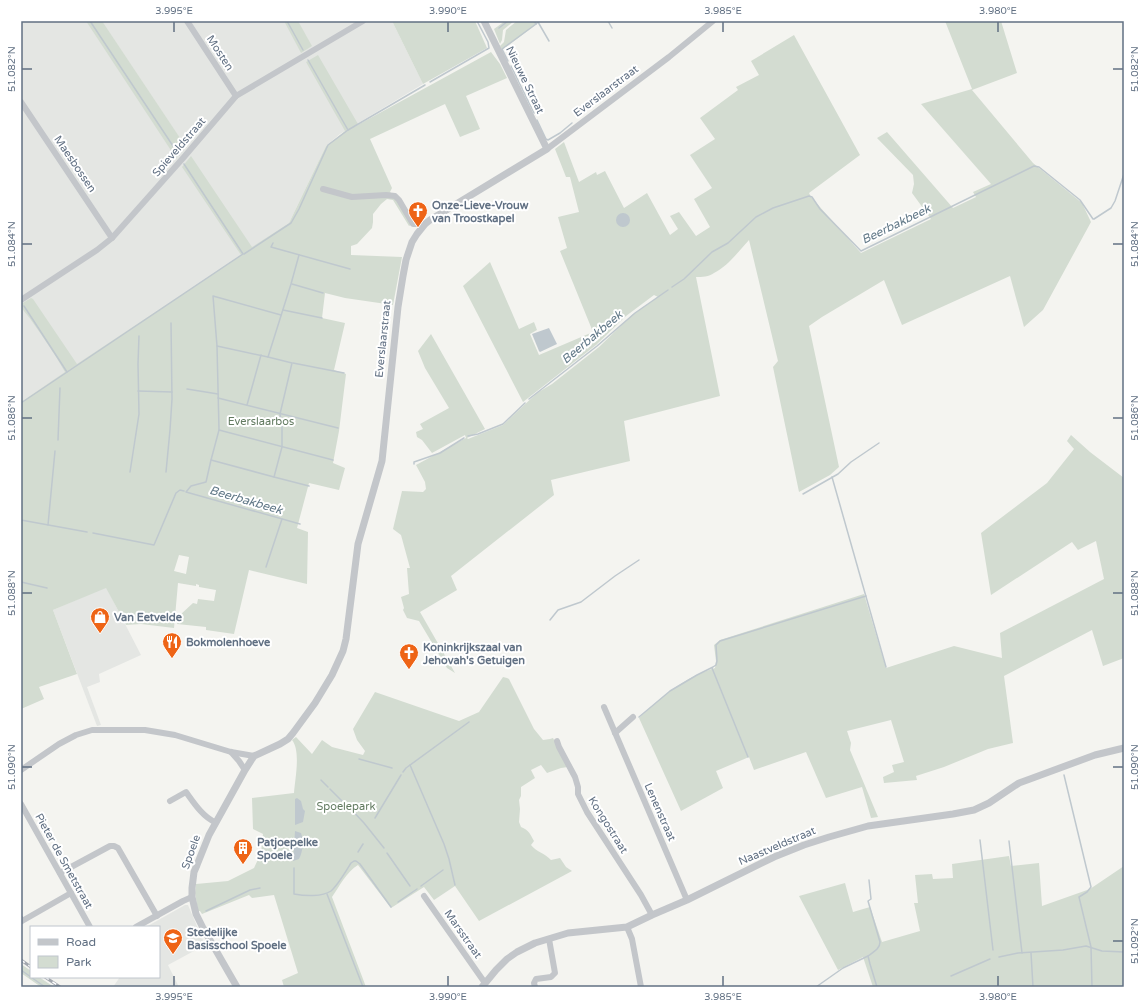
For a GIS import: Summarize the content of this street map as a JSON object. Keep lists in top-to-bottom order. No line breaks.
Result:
{"streets":{"street":["Mosten","Nieuwe Straat","Everslaarstraat","Spieveldstraat","Maesbossen","Lenenstraat","Kongostraat","Naastveldstraat","Spoele","Pieter de Smetstraat","Marsstraat"]},"crossings":[["Mosten","Spieveldstraat"],["Nieuwe Straat","Everslaarstraat"],["Everslaarstraat","Spoele"],["Spieveldstraat","Maesbossen"],["Lenenstraat","Naastveldstraat"],["Kongostraat","Naastveldstraat"],["Naastveldstraat","Marsstraat"]],"water":["Beerbakbeek"],"parks":["Everslaarbos","Spoelepark"],"places":{"church":["Onze-Lieve-Vrouw van Troostkapel","Koninkrijkszaal van Jehovah's Getuigen"],"shop":["Van Eetvelde"],"restaurant":["Bokmolenhoeve"],"building":["Patjoepelke Spoele"],"school or university":["Stedelijke Basisschool Spoele"]},"legend":["Road","Park"],"coordinates":["3.995°E","3.990°E","3.985°E","3.980°E","51.082°N","51.084°N","51.086°N","51.088°N","51.090°N","51.092°N"]}
